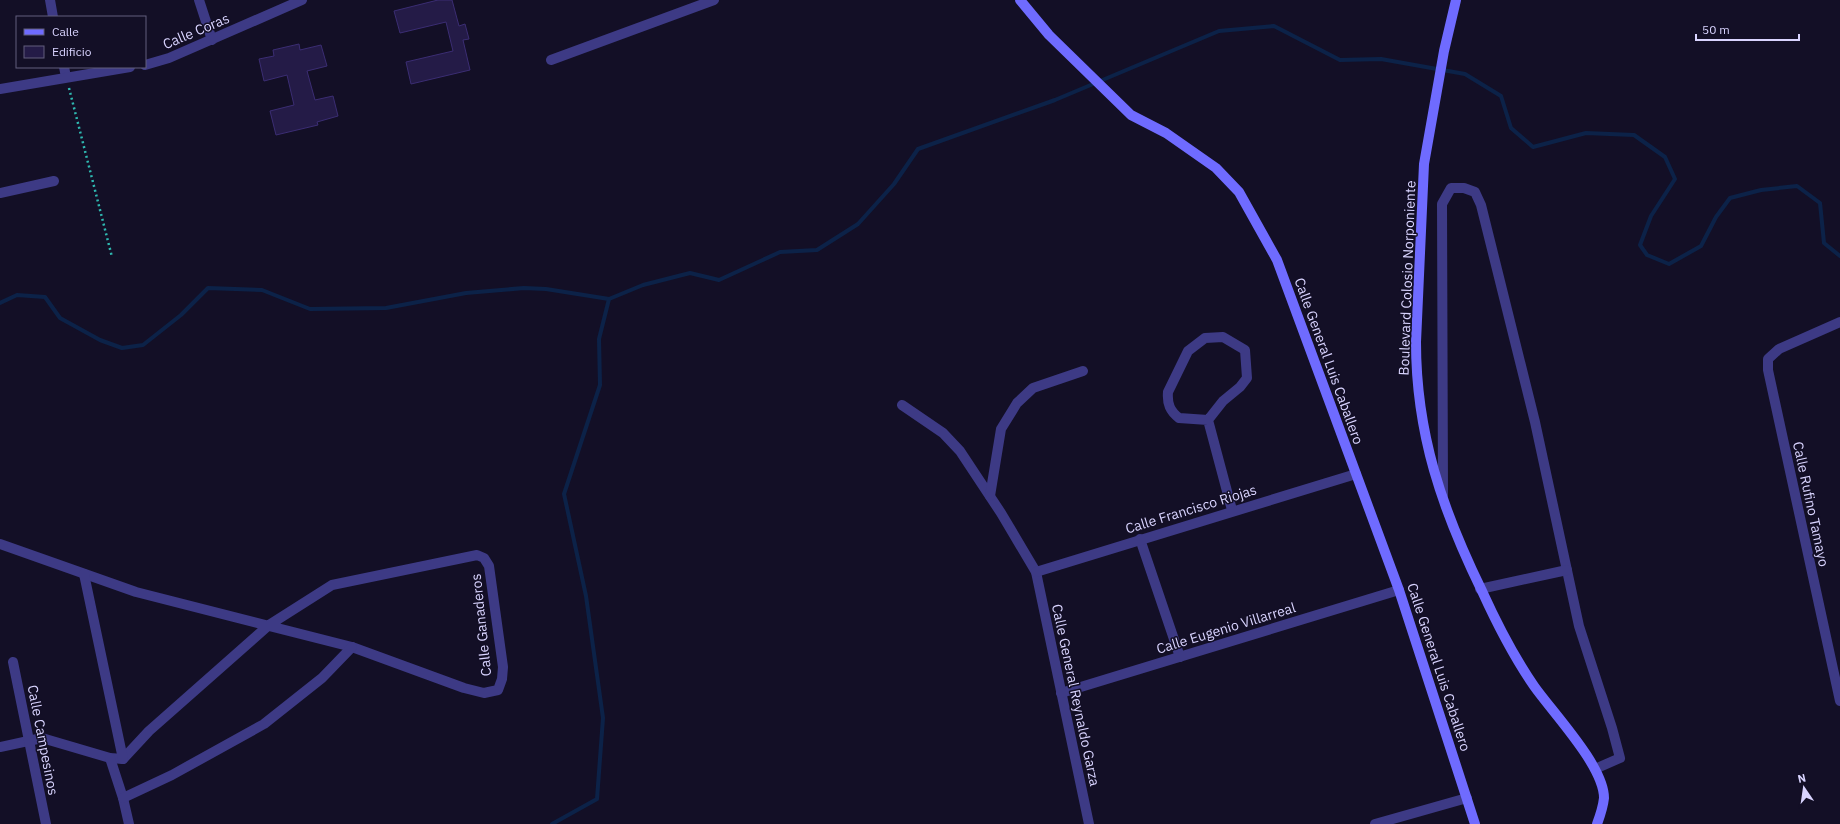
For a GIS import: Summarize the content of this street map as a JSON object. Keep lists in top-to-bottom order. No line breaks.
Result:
{"streets":{"street":["Calle Coras","Boulevard Colosio Norponiente","Calle General Luis Caballero","Calle Rufino Tamayo","Calle Francisco Riojas","Calle Ganaderos","Calle Eugenio Villarreal","Calle General Reynaldo Garza","Calle Campesinos"]},"crossings":[["Calle General Luis Caballero","Calle Francisco Riojas"],["Calle General Luis Caballero","Calle Eugenio Villarreal"],["Calle Francisco Riojas","Calle General Reynaldo Garza"],["Calle Eugenio Villarreal","Calle General Reynaldo Garza"]],"legend":["Calle","Edificio"],"scale_bar":"50 m","north":"top"}
